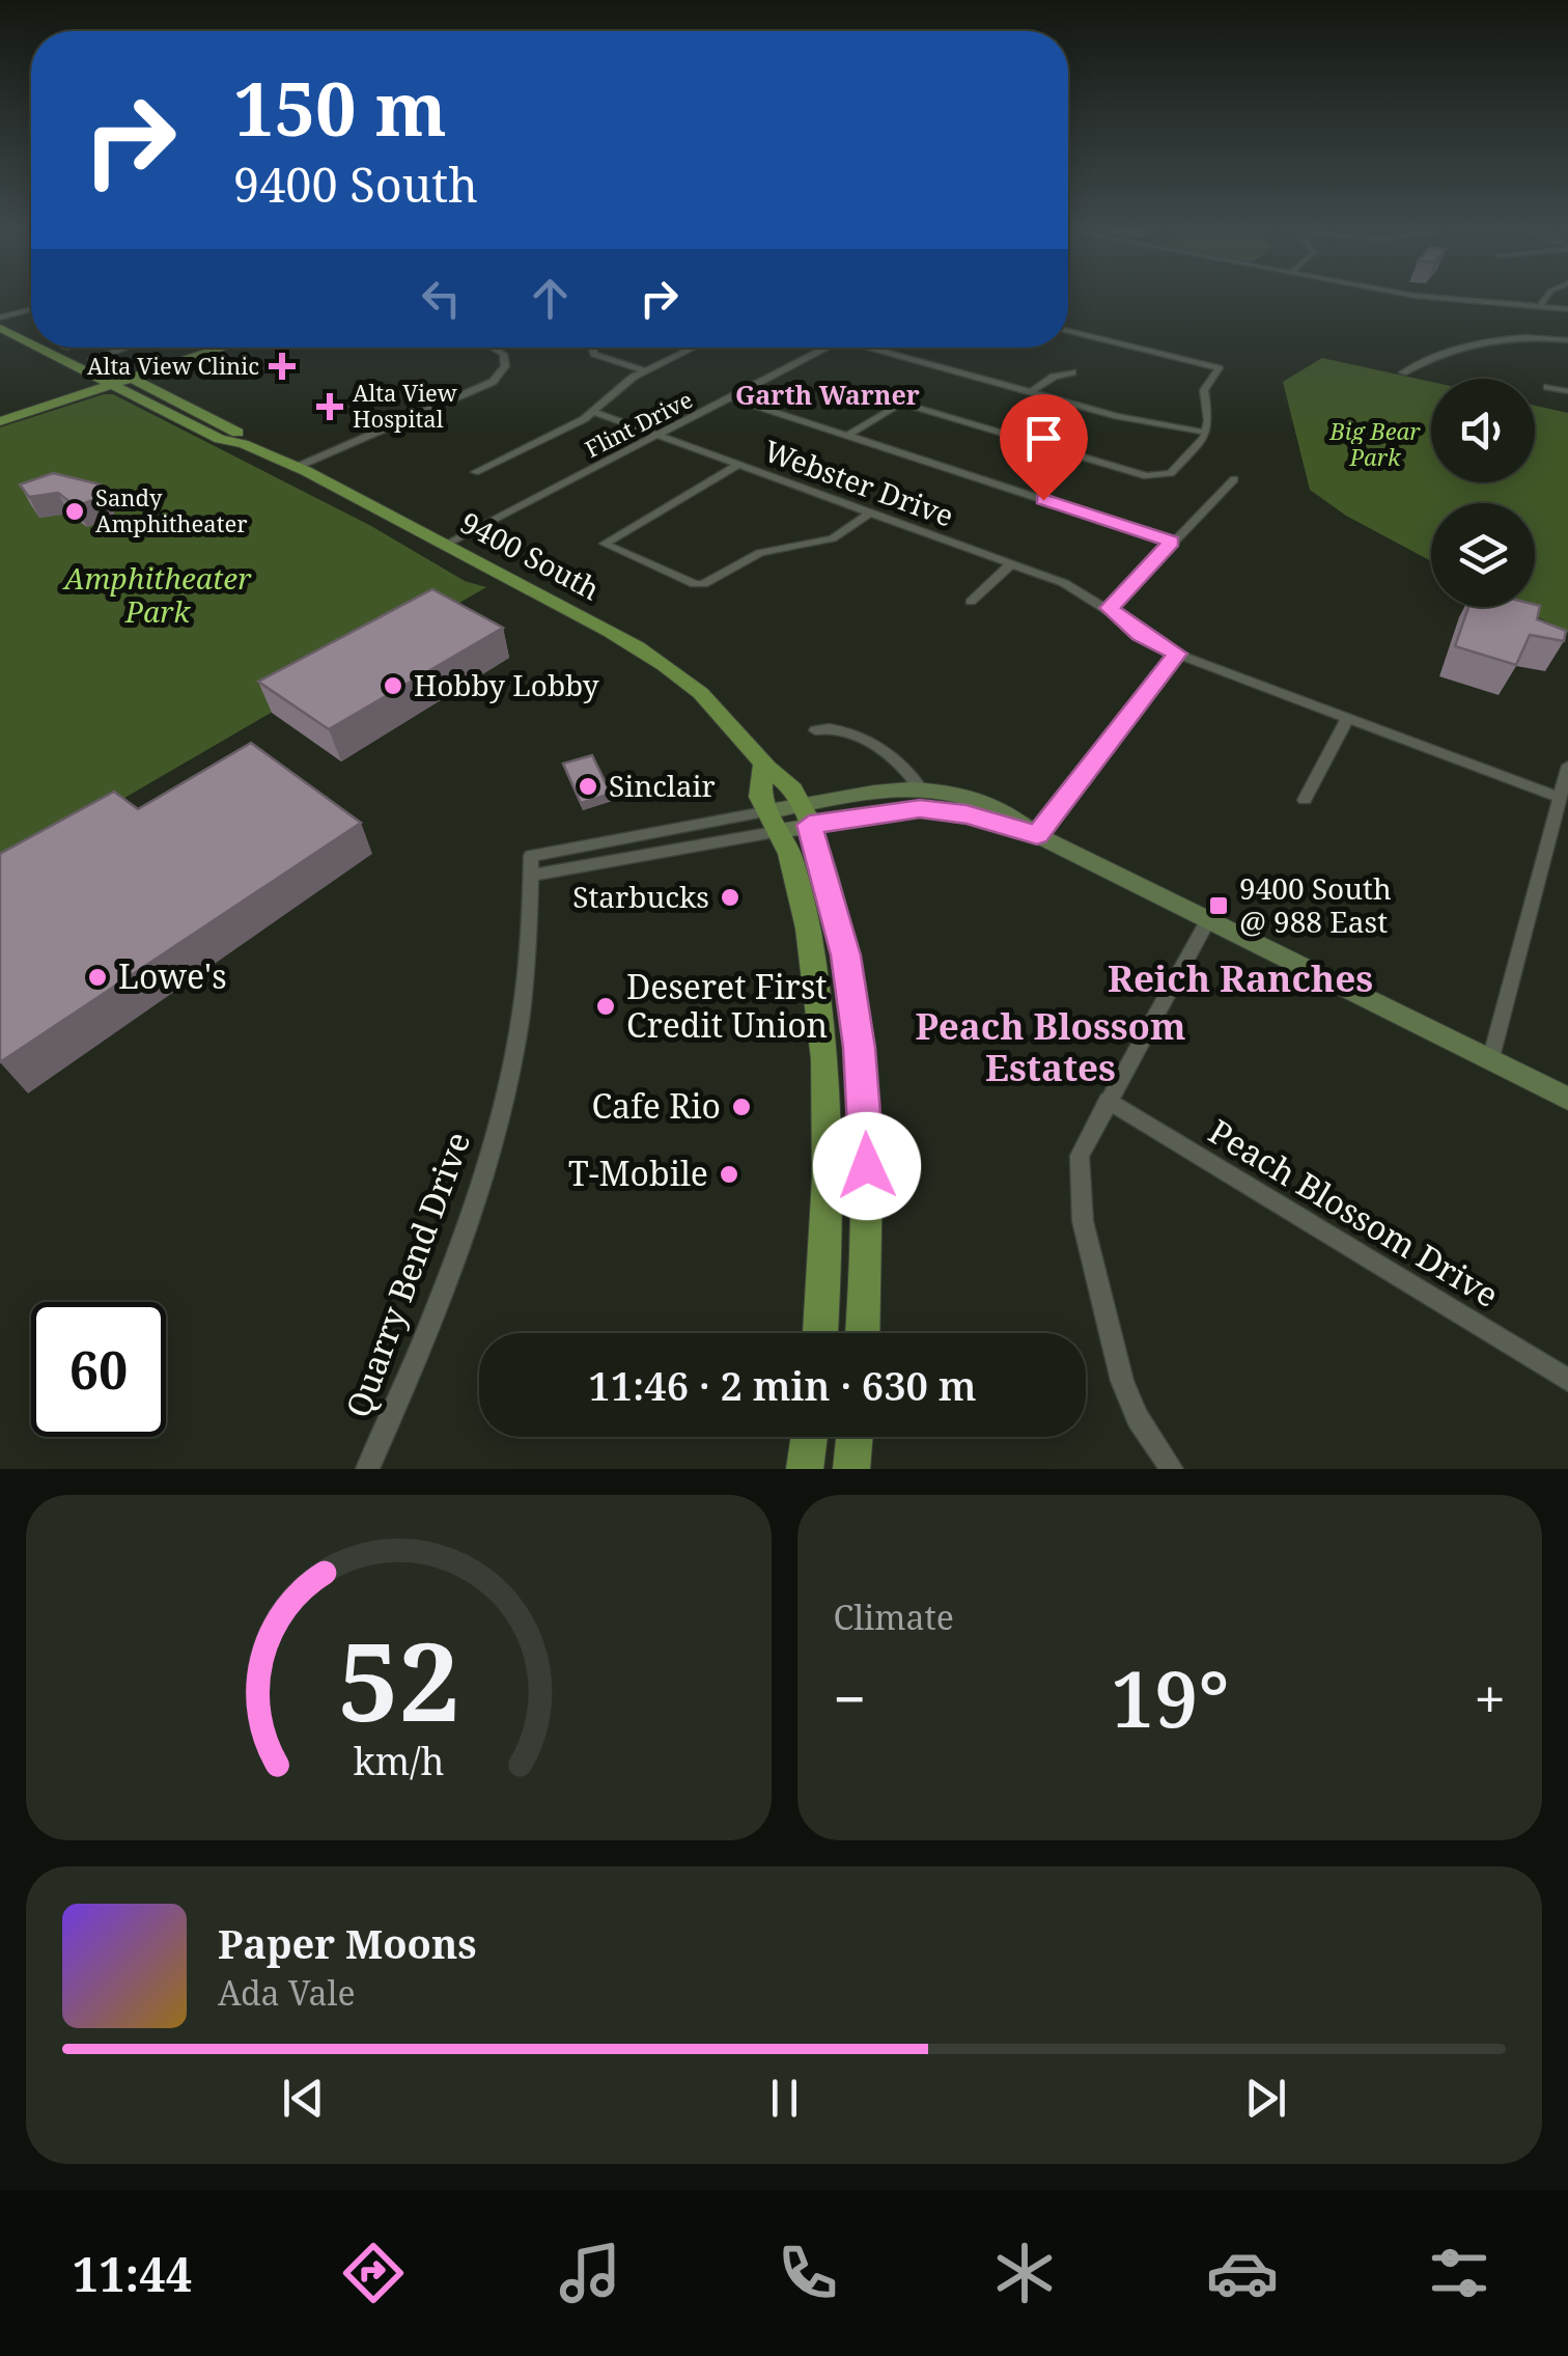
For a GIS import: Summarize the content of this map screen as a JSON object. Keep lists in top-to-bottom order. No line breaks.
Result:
{"streets":{"main road":["9400 South"],"street":["Flint Drive","Webster Drive","Peach Blossom Drive","Quarry Bend Drive"]},"crossings":[["Flint Drive","Webster Drive"],["Flint Drive","9400 South"]],"districts":["Garth Warner","Reich Ranches","Peach Blossom Estates"],"parks":["Big Bear Park","Amphitheater Park"],"places":{"health":["Alta View Clinic","Alta View Hospital"],"other":["Sandy Amphitheater","Hobby Lobby","Sinclair","Starbucks","Lowe's","Deseret First Credit Union","Cafe Rio","T-Mobile"],"transit":["9400 South @ 988 East"]},"page":{"turn":["150 m","9400 South"],"limit":"60","trip":"11:46 · 2 min · 630 m","tile":"Climate","heat":["−","19°","+"],"song":["Paper Moons","Ada Vale"],"tabs":"11:44","gauge":["52","km/h"]}}
